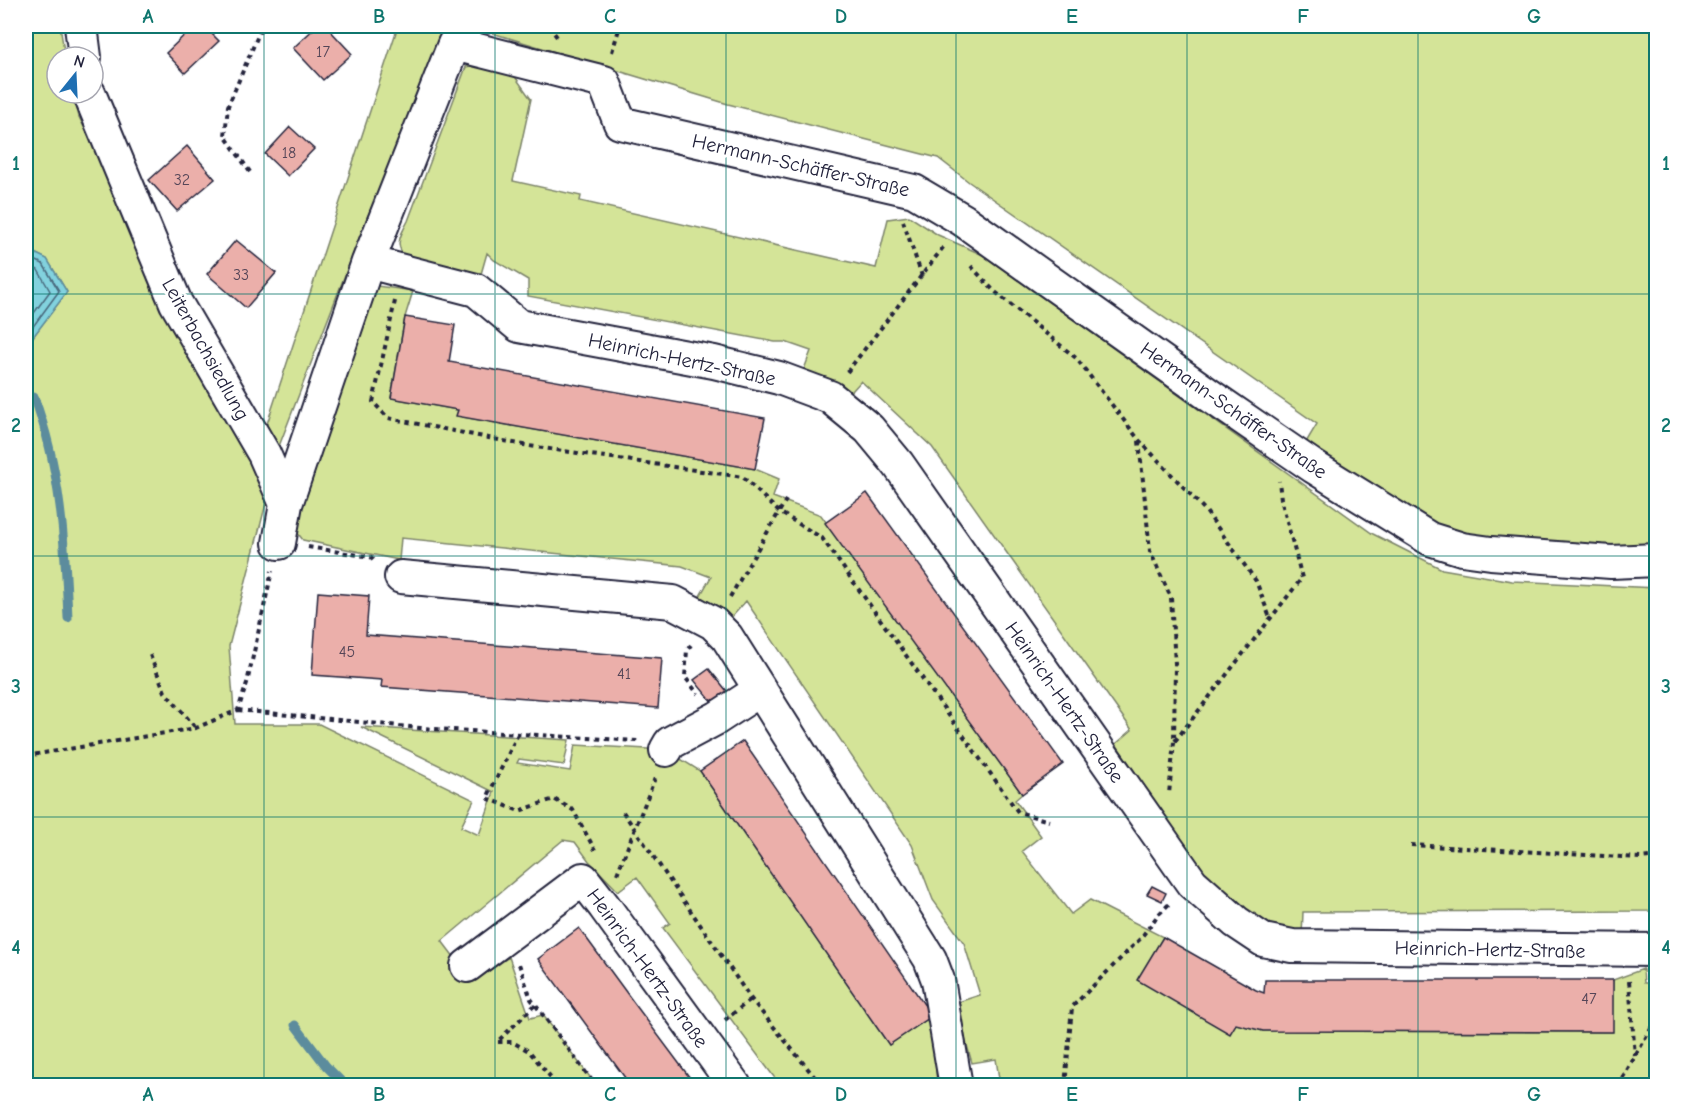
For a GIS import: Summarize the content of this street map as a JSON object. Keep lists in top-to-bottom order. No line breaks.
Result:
{"streets":{"street":["Hermann-Schäffer-Straße","Leiterbachsiedlung","Heinrich-Hertz-Straße"]},"house_numbers":["17","18","32","33","45","41","47"],"north":"top","grid":{"columns":["A","B","C","D","E","F","G"],"rows":["1","2","3","4"]}}
